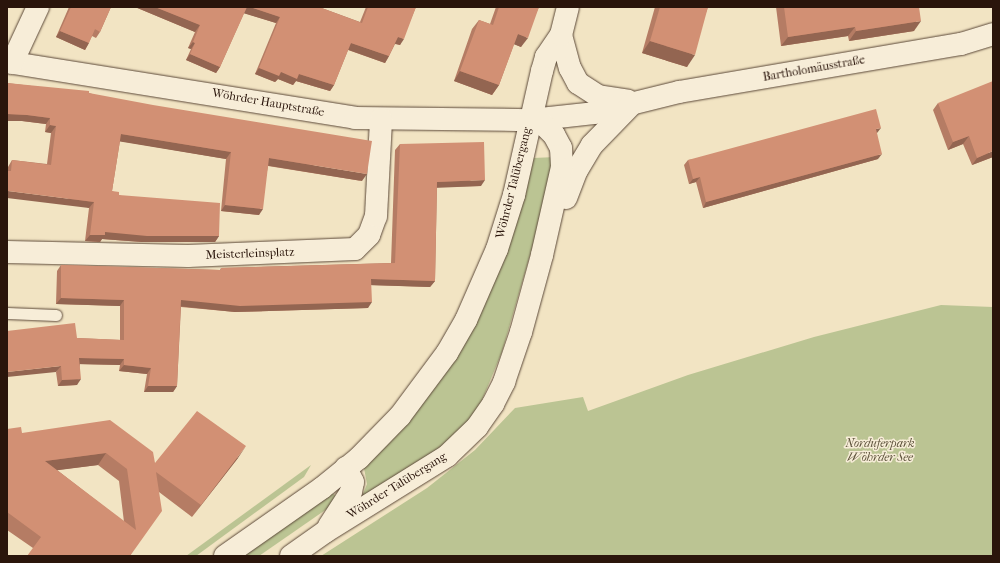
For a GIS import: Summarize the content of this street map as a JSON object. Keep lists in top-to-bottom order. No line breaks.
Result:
{"streets":{"street":["Bartholomäusstraße","Wöhrder Hauptstraße","Wöhrder Talübergang","Meisterleinsplatz"]},"crossings":[["Bartholomäusstraße","Wöhrder Hauptstraße"],["Bartholomäusstraße","Wöhrder Talübergang"],["Wöhrder Hauptstraße","Wöhrder Talübergang"],["Wöhrder Hauptstraße","Meisterleinsplatz"]],"parks":["Norduferpark Wöhrder See"]}
